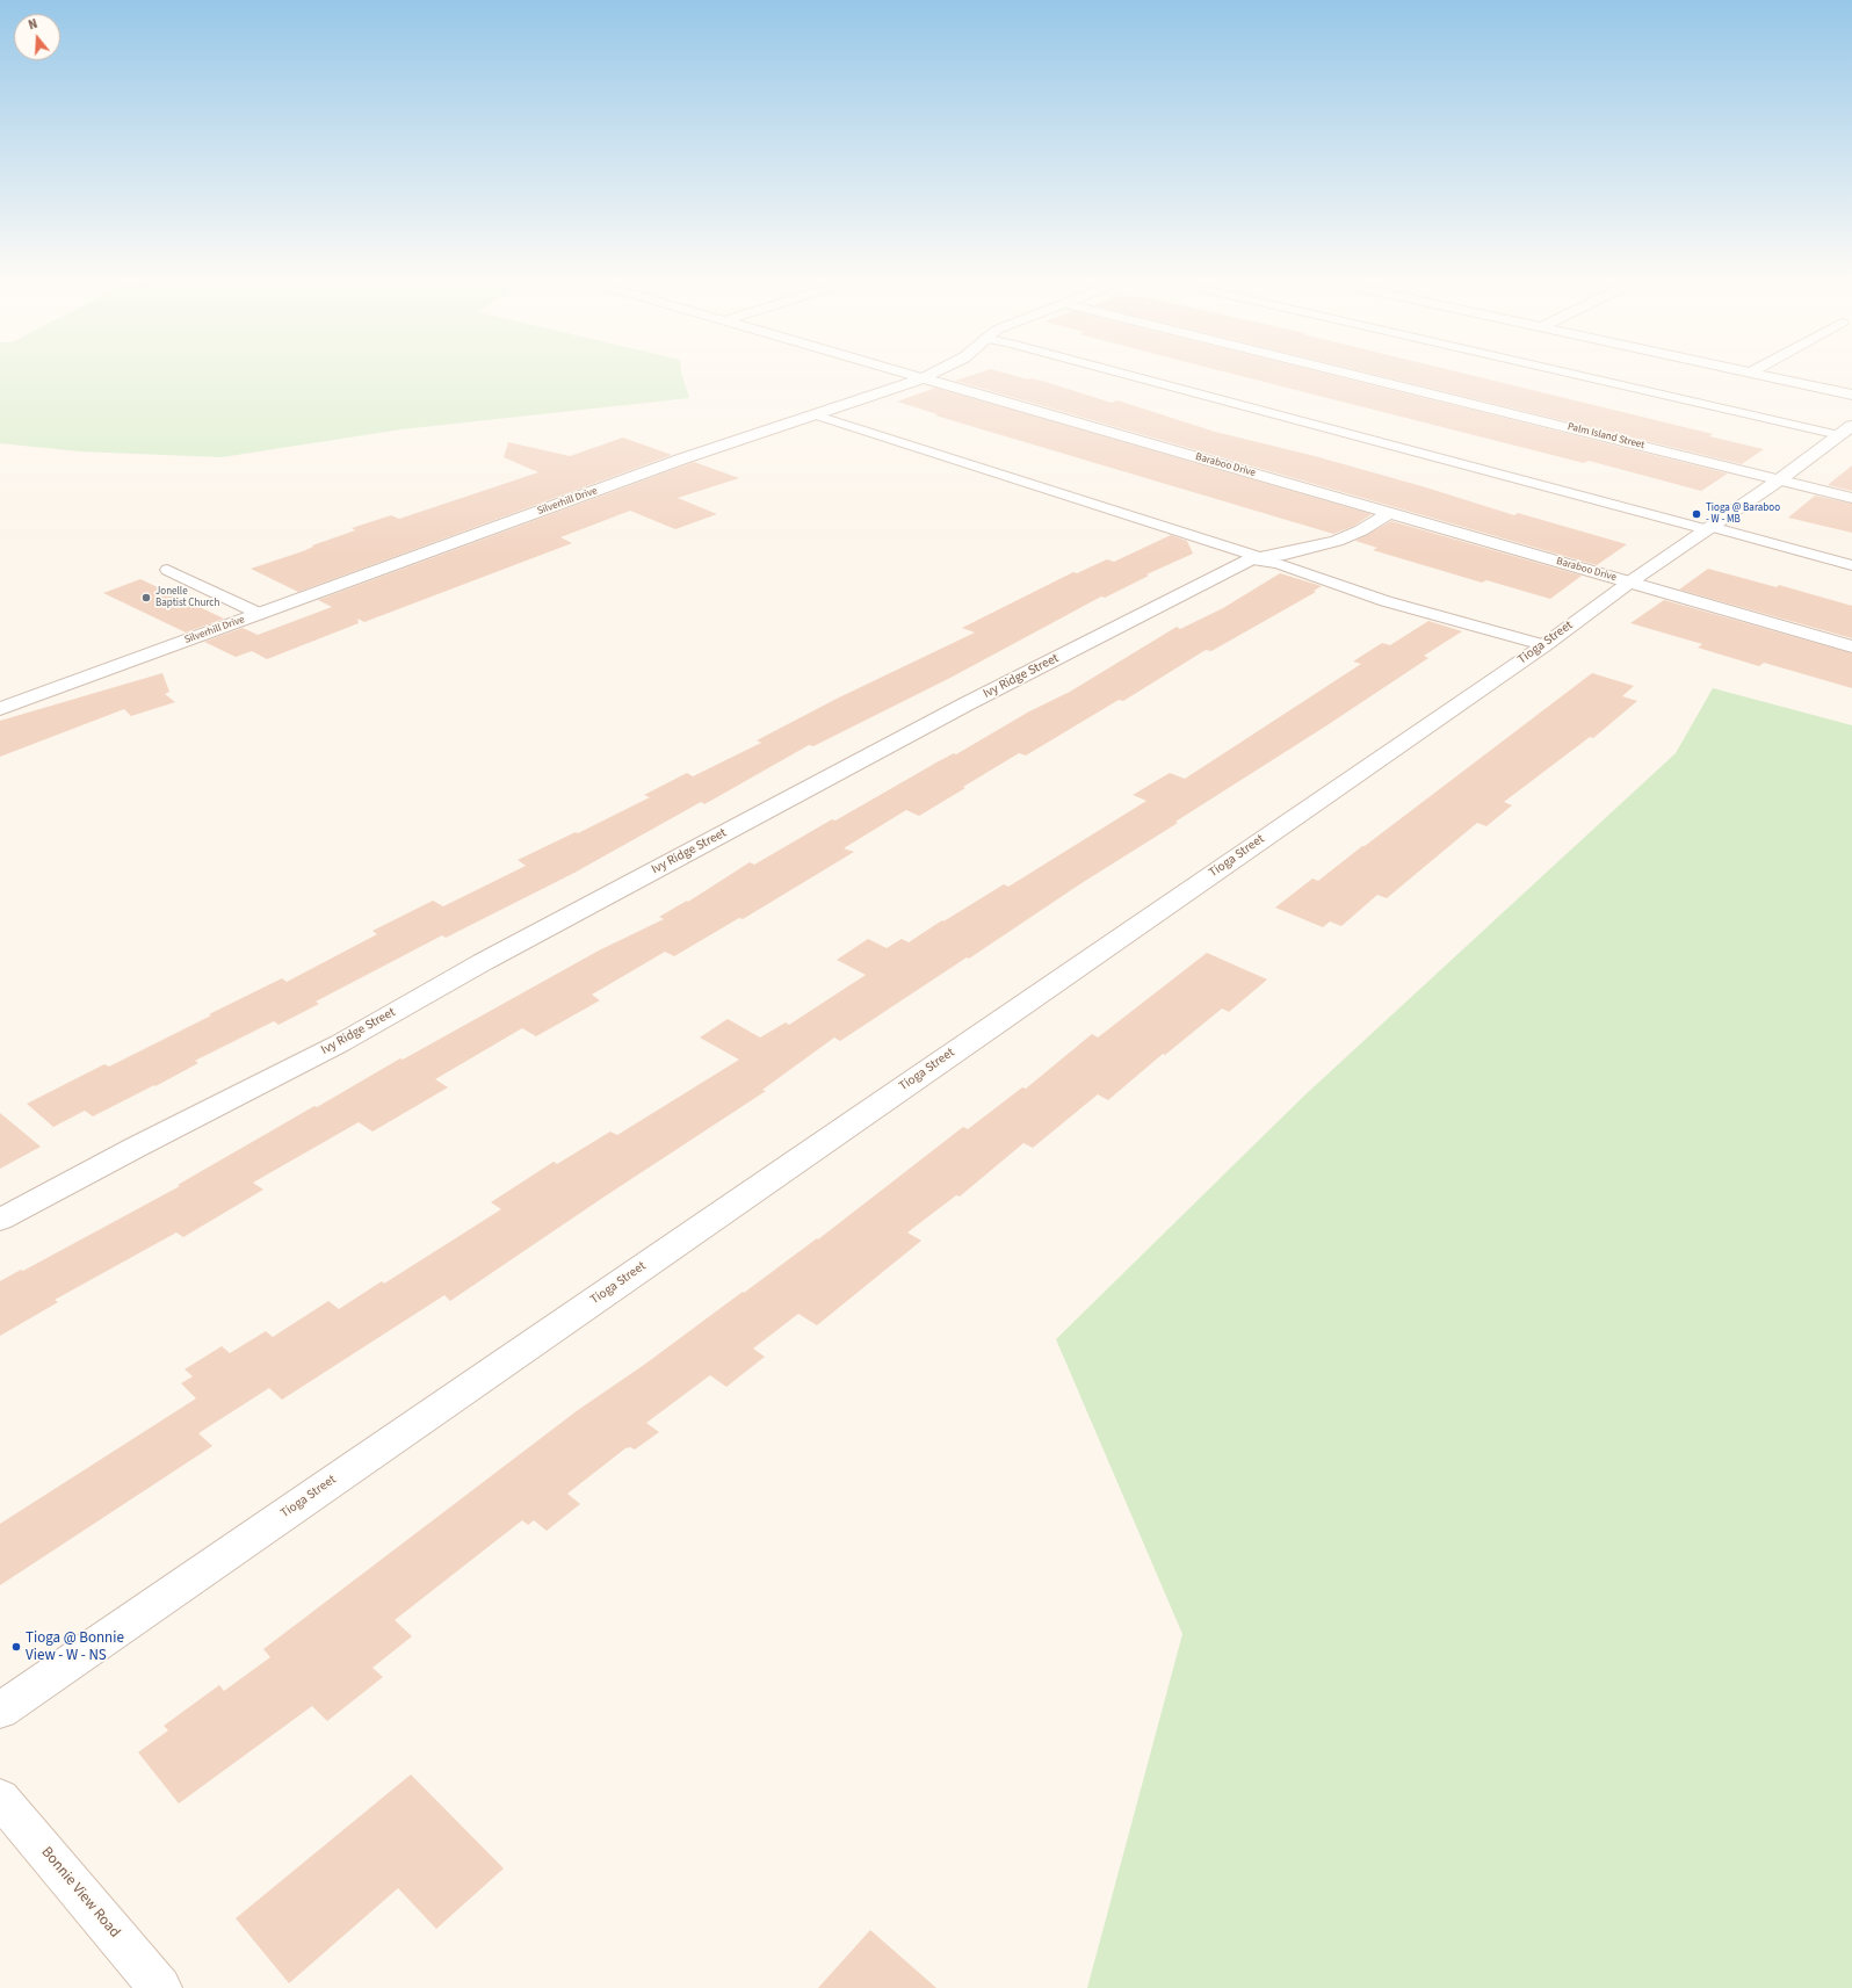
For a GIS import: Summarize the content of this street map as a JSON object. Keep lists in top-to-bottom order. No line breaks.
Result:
{"streets":{"street":["Palm Island Street","Baraboo Drive","Silverhill Drive","Tioga Street","Ivy Ridge Street","Bonnie View Road"]},"crossings":[["Palm Island Street","Tioga Street"],["Baraboo Drive","Silverhill Drive"],["Baraboo Drive","Tioga Street"],["Baraboo Drive","Ivy Ridge Street"]],"places":["Tioga @ Baraboo - W - MB","Jonelle Baptist Church","Tioga @ Bonnie View - W - NS"],"north":"top"}
